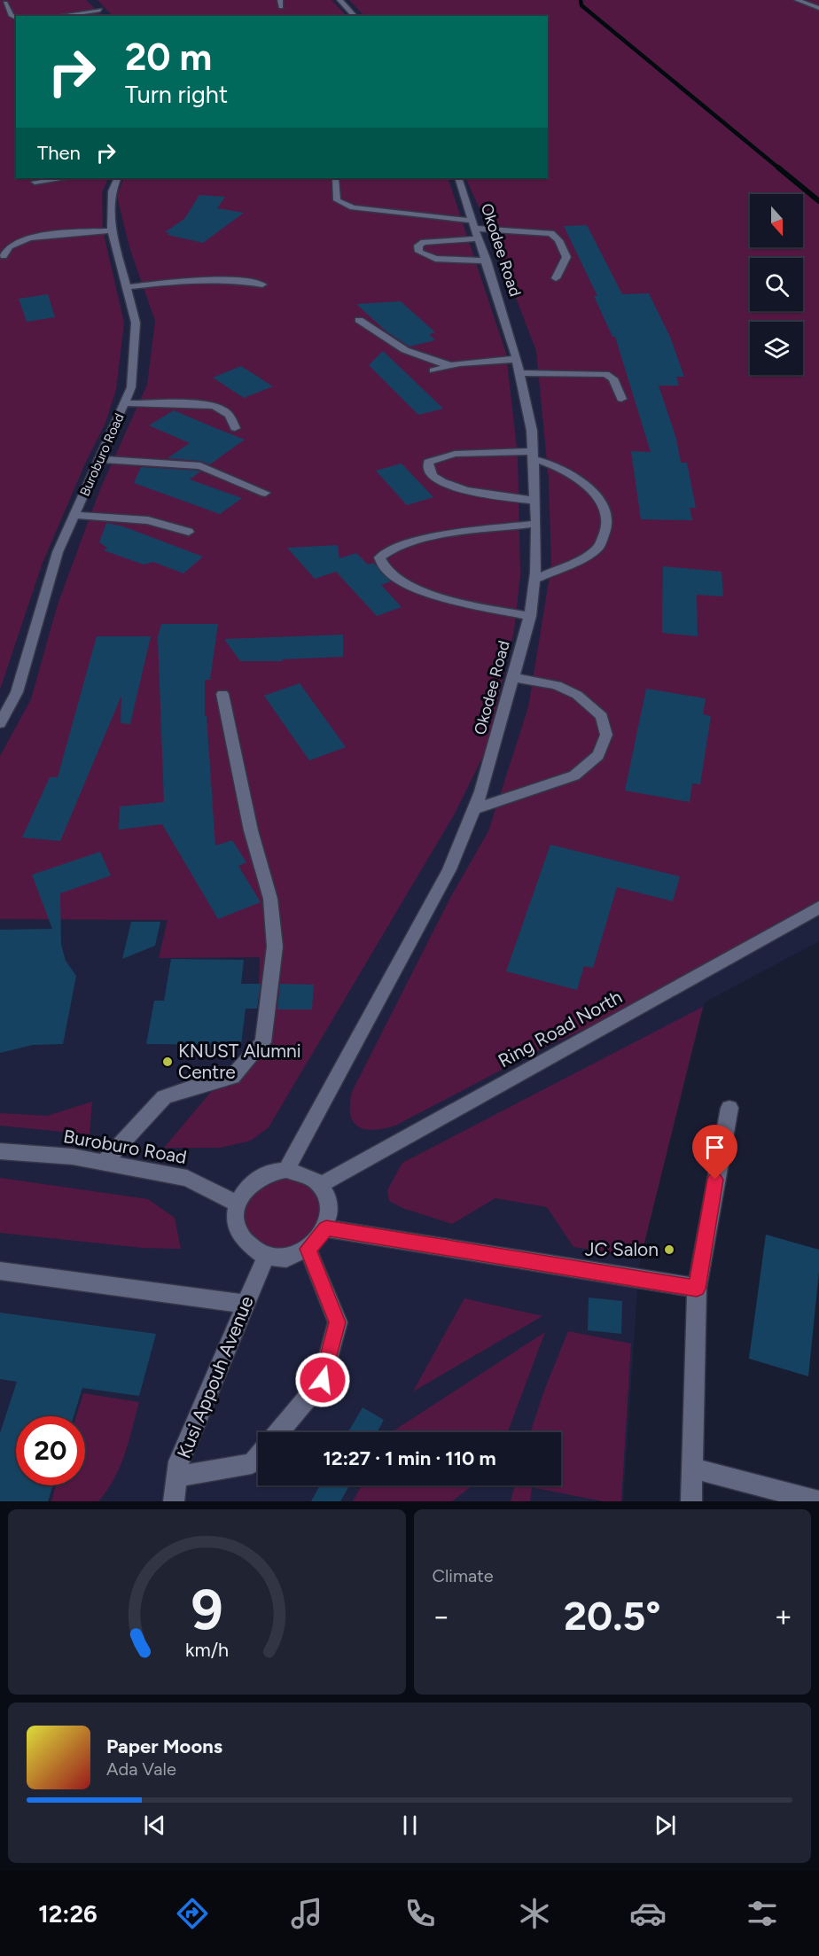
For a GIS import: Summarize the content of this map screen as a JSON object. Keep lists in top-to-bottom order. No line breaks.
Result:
{"streets":{"street":["Okodee Road","Buroburo Road","Ring Road North","Kusi Appouh Avenue"]},"crossings":[["Okodee Road","Buroburo Road"],["Okodee Road","Ring Road North"],["Okodee Road","Kusi Appouh Avenue"],["Buroburo Road","Ring Road North"],["Buroburo Road","Kusi Appouh Avenue"],["Ring Road North","Kusi Appouh Avenue"]],"places":["KNUST Alumni Centre","JC Salon"],"north":"bottom","page":{"turn":["20 m","Turn right"],"then":"Then","limit":"20","trip":"12:27 · 1 min · 110 m","tile":"Climate","heat":["−","20.5°","+"],"song":["Paper Moons","Ada Vale"],"tabs":"12:26","gauge":["9","km/h"]}}
